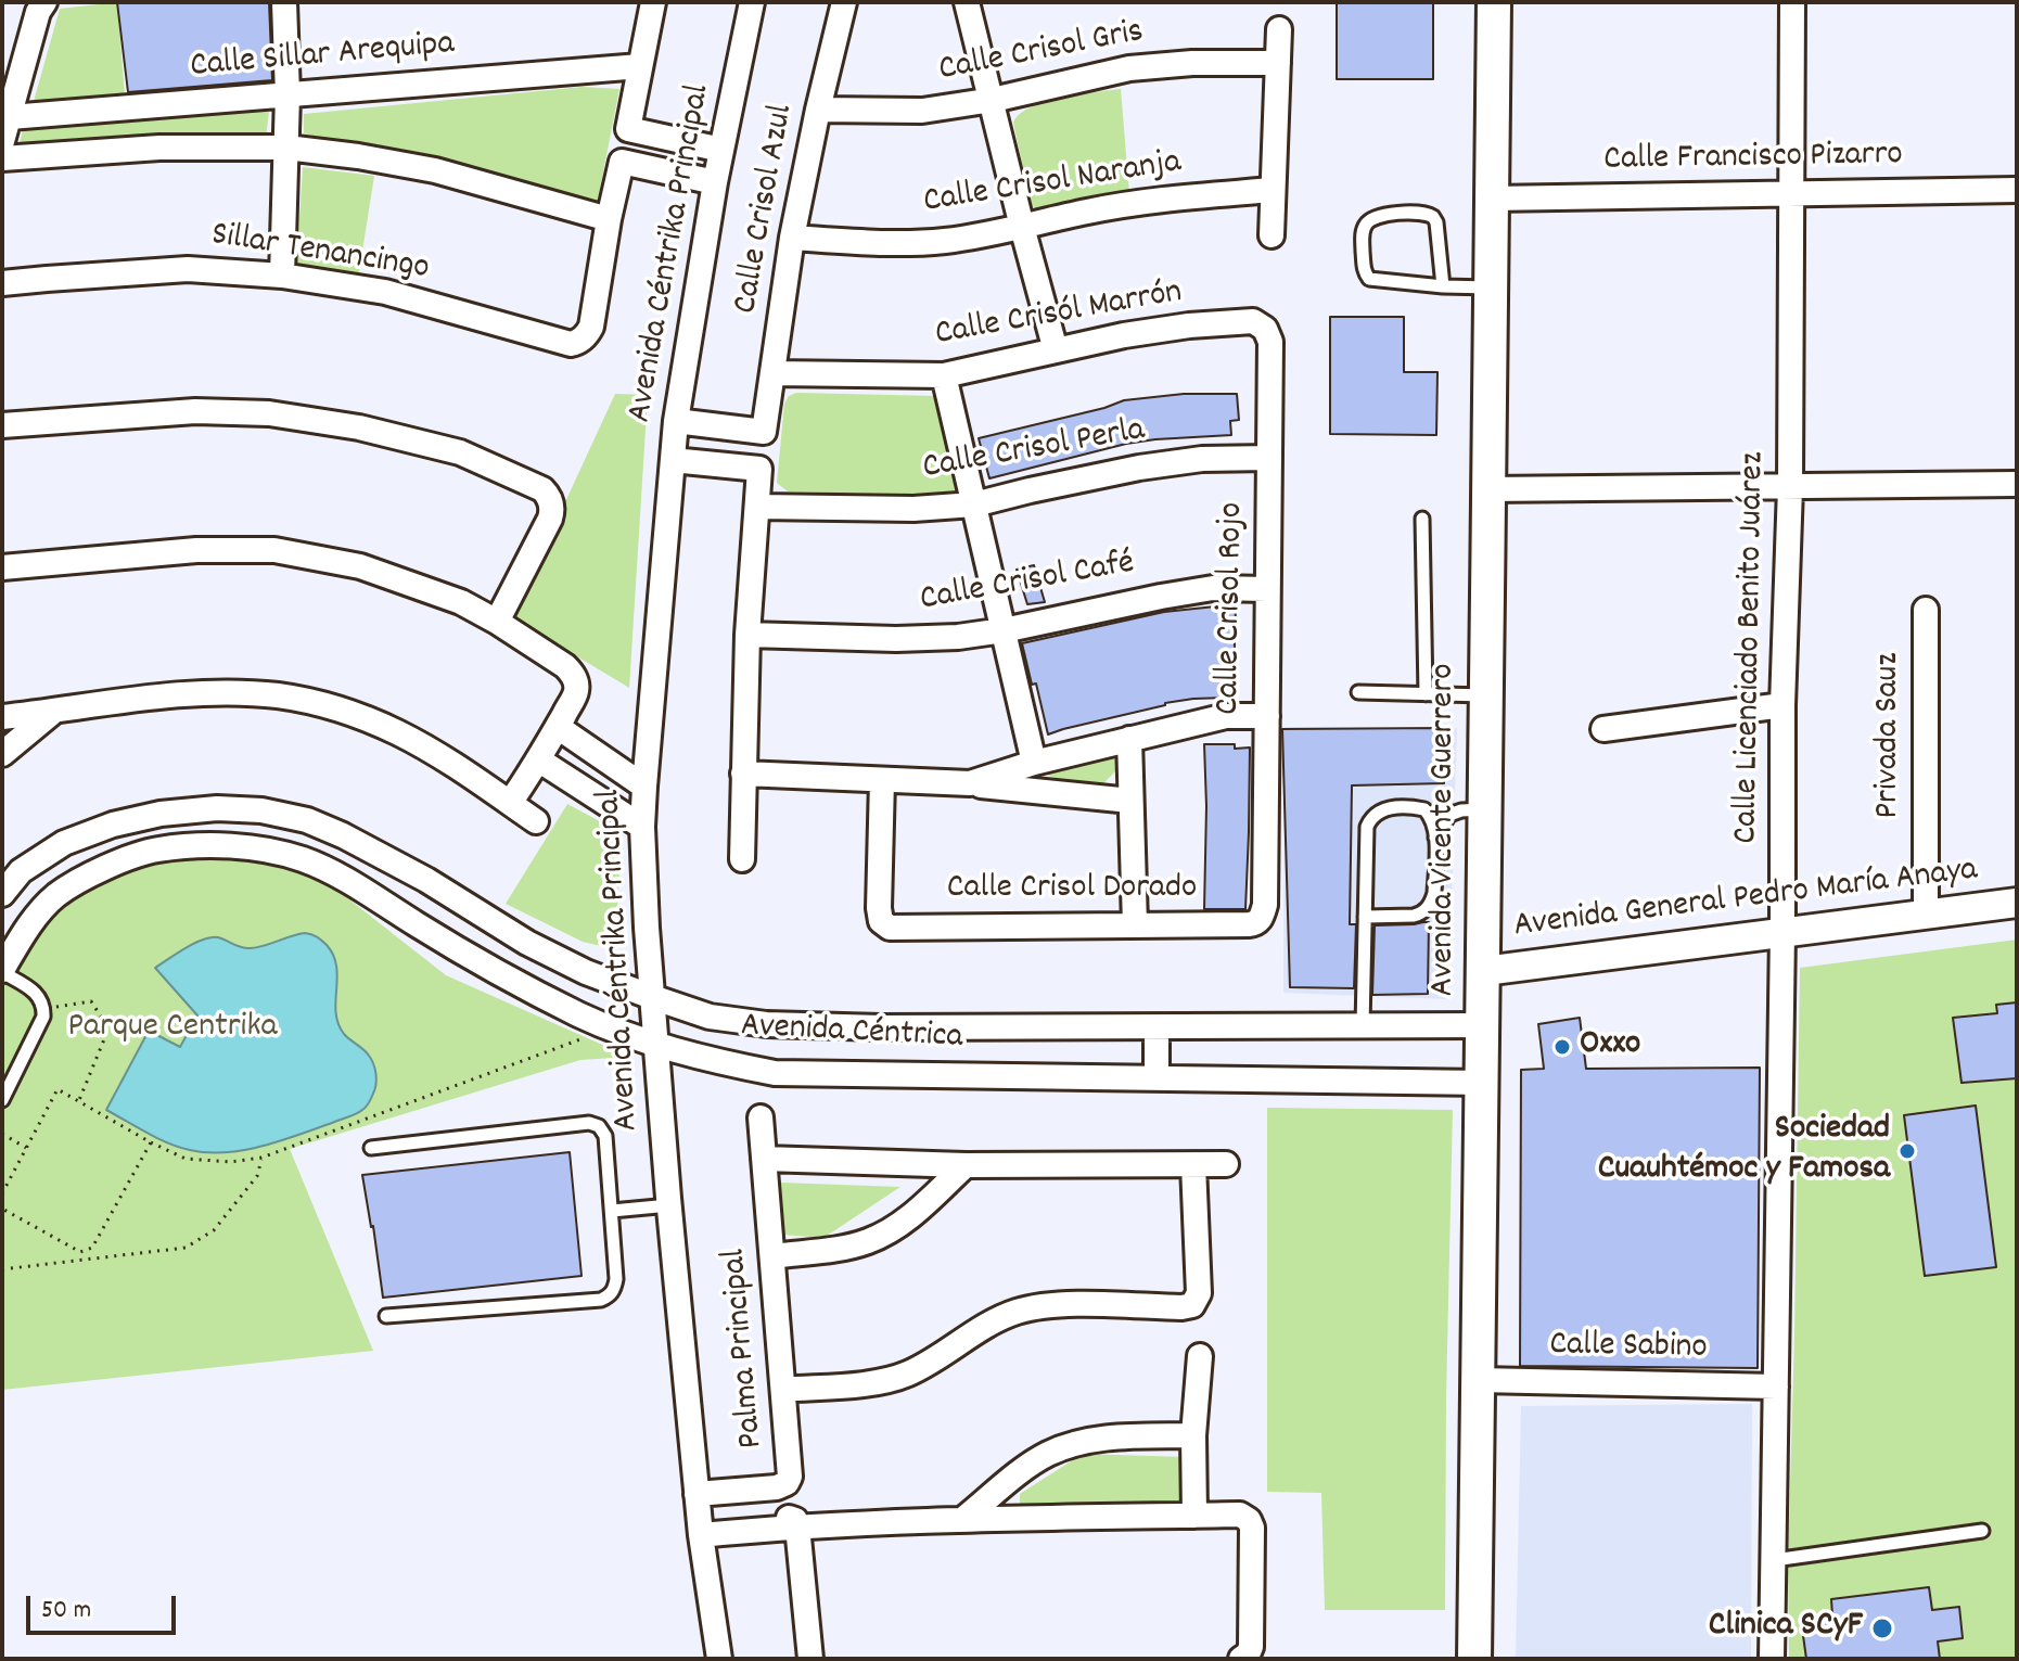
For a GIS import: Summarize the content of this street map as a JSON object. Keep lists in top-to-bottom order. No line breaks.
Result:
{"streets":{"main road":["Avenida Vicente Guerrero"],"street":["Calle Crisol Gris","Calle Sillar Arequipa","Calle Francisco Pizarro","Calle Crisol Naranja","Calle Crisol Azul","Sillar Tenancingo","Avenida Céntrika Principal","Calle Crisól Marrón","Calle Crisol Perla","Calle Crisol Café","Calle Crisol Rojo","Calle Licenciado Benito Juárez","Privada Sauz","Calle Crisol Dorado","Avenida General Pedro María Anaya","Avenida Céntrica","Palma Principal","Calle Sabino"]},"crossings":[["Calle Crisol Gris","Calle Crisol Azul"],["Calle Francisco Pizarro","Calle Licenciado Benito Juárez"],["Calle Francisco Pizarro","Avenida Vicente Guerrero"],["Calle Crisol Naranja","Calle Crisol Azul"],["Calle Crisol Azul","Avenida Céntrika Principal"],["Calle Crisol Azul","Calle Crisól Marrón"],["Avenida Céntrika Principal","Avenida Céntrica"],["Avenida Céntrika Principal","Palma Principal"],["Calle Crisól Marrón","Calle Crisol Rojo"],["Calle Crisol Perla","Calle Crisol Rojo"],["Calle Crisol Café","Calle Crisol Rojo"],["Calle Crisol Rojo","Calle Crisol Dorado"],["Calle Licenciado Benito Juárez","Avenida General Pedro María Anaya"],["Calle Licenciado Benito Juárez","Calle Sabino"],["Privada Sauz","Avenida General Pedro María Anaya"],["Avenida Vicente Guerrero","Avenida General Pedro María Anaya"],["Avenida Vicente Guerrero","Avenida Céntrica"],["Avenida Vicente Guerrero","Calle Sabino"]],"parks":["Parque Centrika"],"places":["Oxxo","Sociedad Cuauhtémoc y Famosa","Clinica SCyF"],"scale_bar":"50 m"}
